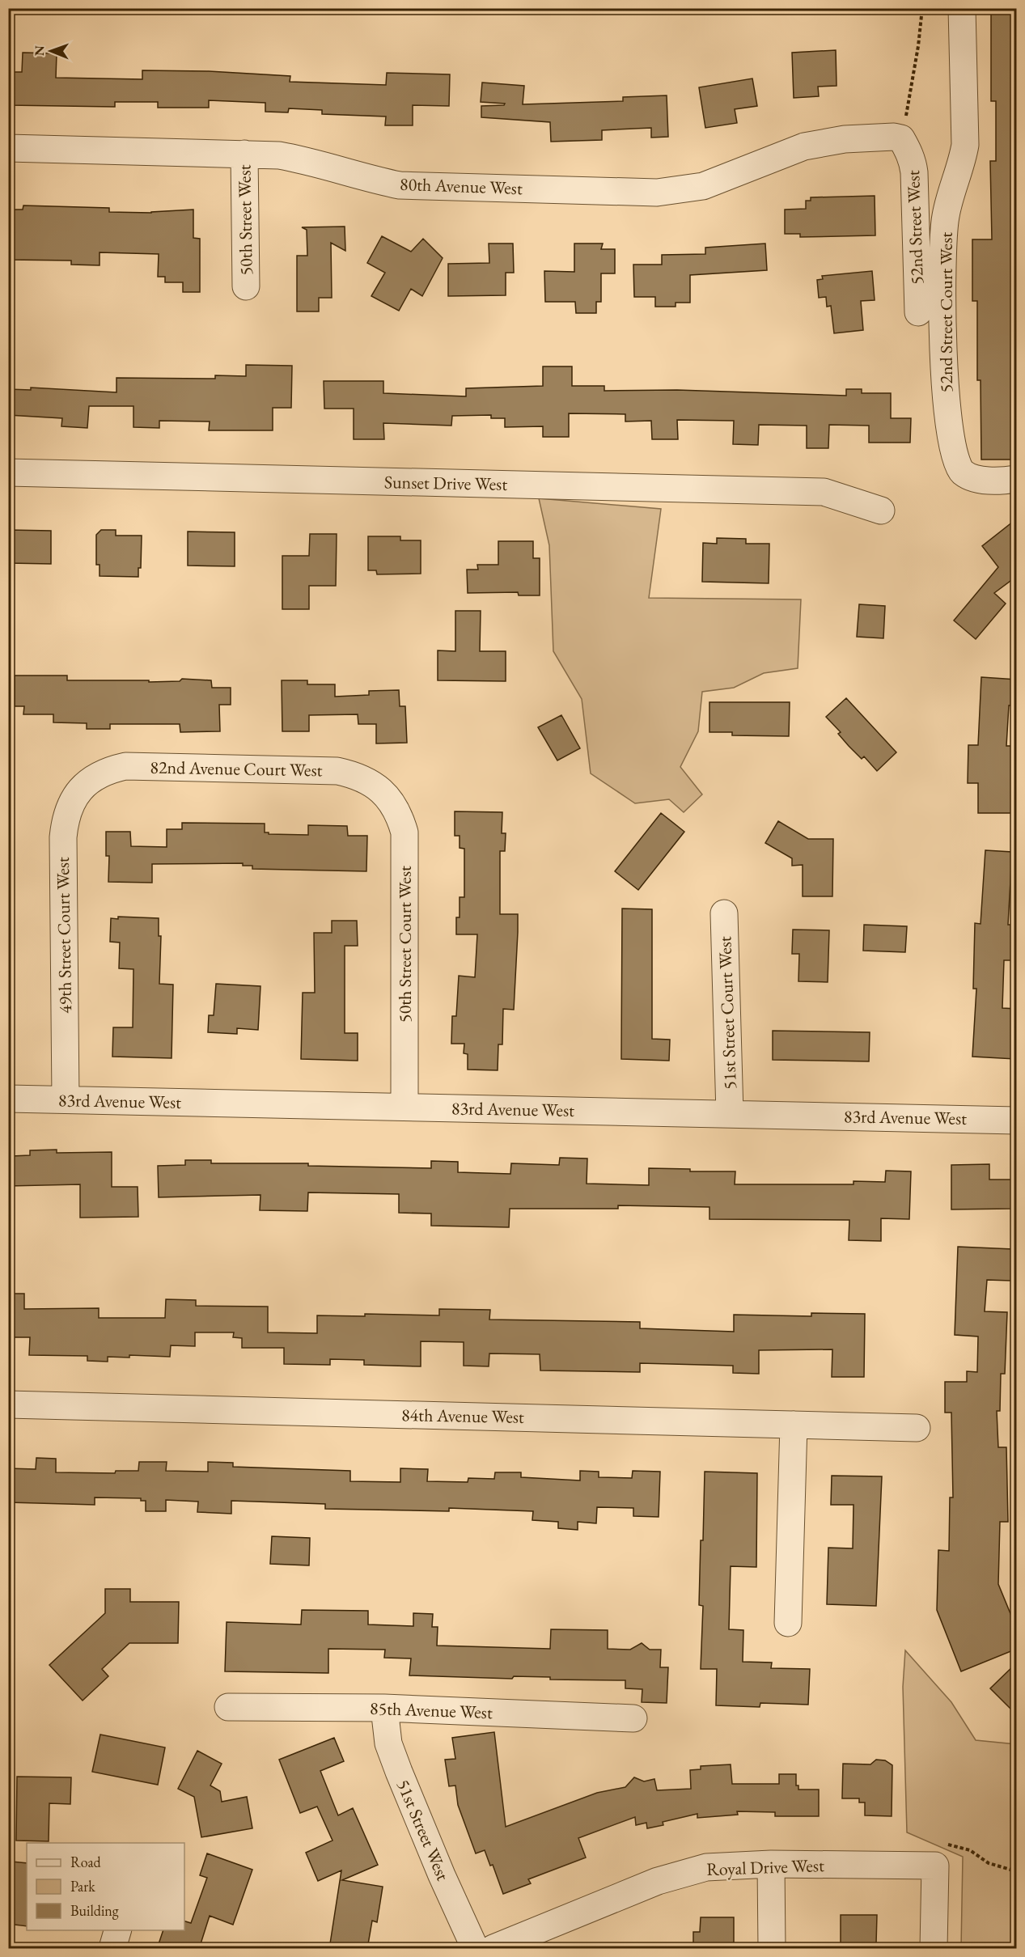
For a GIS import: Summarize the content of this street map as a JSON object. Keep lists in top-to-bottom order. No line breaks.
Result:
{"streets":{"street":["80th Avenue West","50th Street West","52nd Street West","52nd Street Court West","Sunset Drive West","82nd Avenue Court West","49th Street Court West","50th Street Court West","51st Street Court West","83rd Avenue West","84th Avenue West","85th Avenue West","51st Street West","Royal Drive West"]},"crossings":[["80th Avenue West","50th Street West"],["80th Avenue West","52nd Street West"],["82nd Avenue Court West","49th Street Court West"],["82nd Avenue Court West","50th Street Court West"],["49th Street Court West","83rd Avenue West"],["50th Street Court West","83rd Avenue West"],["51st Street Court West","83rd Avenue West"],["85th Avenue West","51st Street West"]],"legend":["Road","Park","Building"],"north":"left"}
